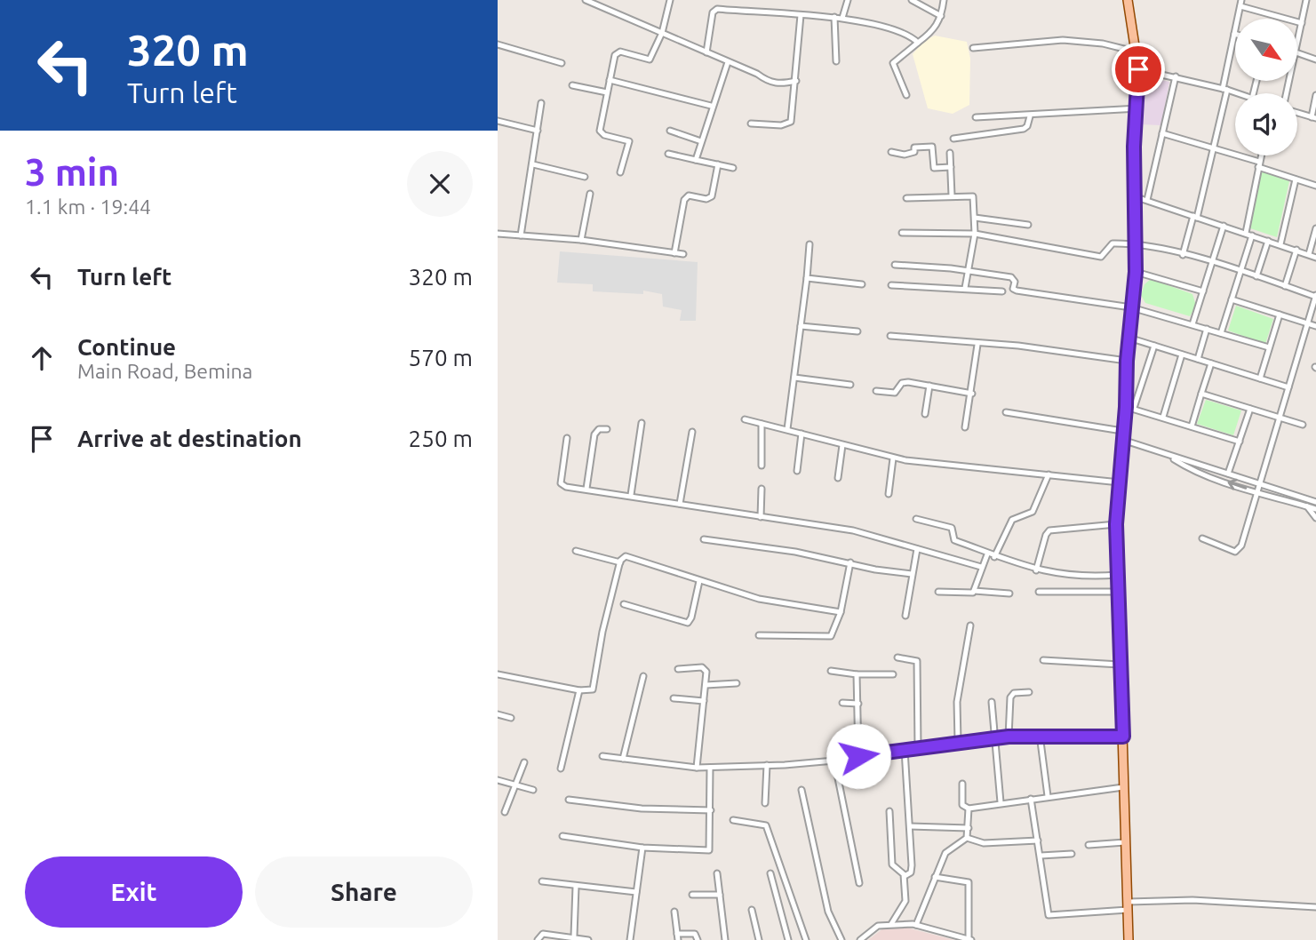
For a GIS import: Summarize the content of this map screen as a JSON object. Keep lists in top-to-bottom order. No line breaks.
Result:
{"north":"bottom right","page":{"turn":["320 m","Turn left"],"heading":["3 min","1.1 km · 19:44"],"list":[{"name":"Turn left","value":"320 m"},{"name":"Continue","note":"Main Road, Bemina","value":"570 m"},{"name":"Arrive at destination","value":"250 m"}],"buttons":["Exit","Share"]}}
